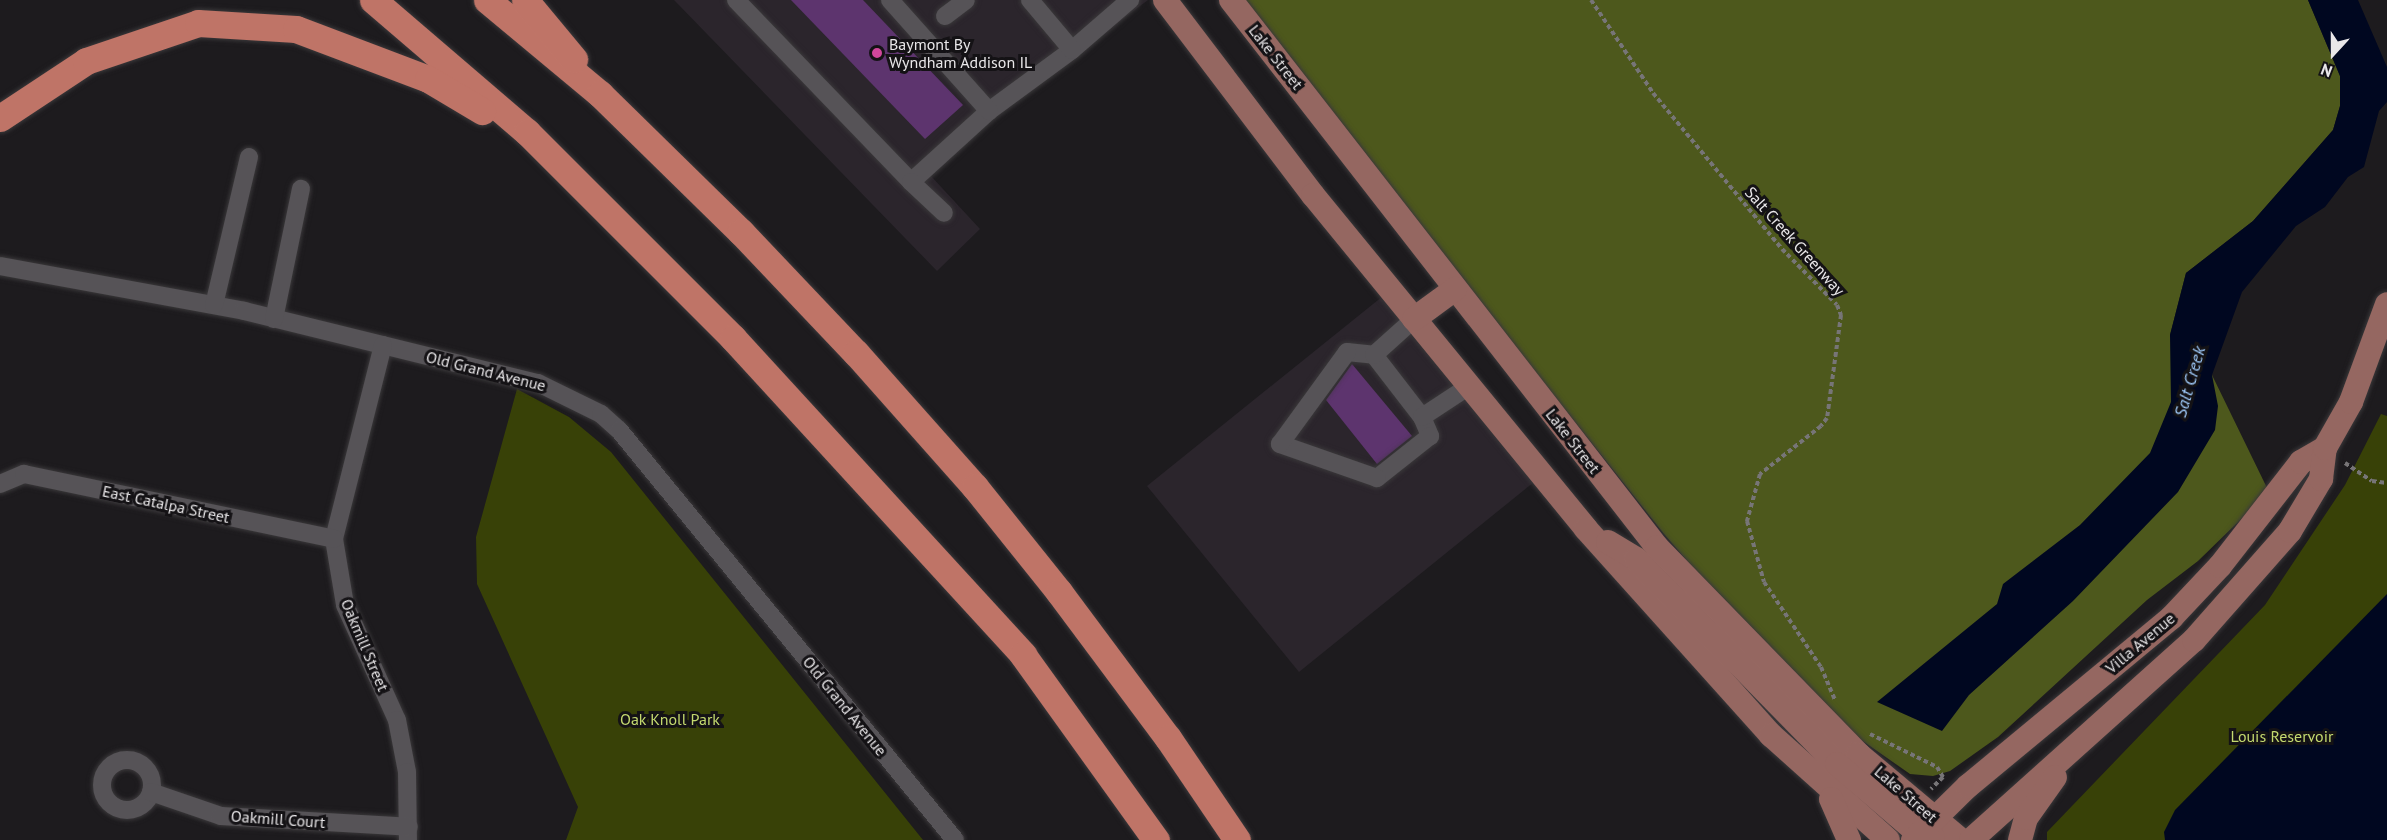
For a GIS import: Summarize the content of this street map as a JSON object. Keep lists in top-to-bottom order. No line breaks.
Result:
{"streets":{"main road":["Lake Street","Villa Avenue"],"street":["Old Grand Avenue","East Catalpa Street","Oakmill Street","Oakmill Court"],"path":["Salt Creek Greenway"]},"crossings":[["Lake Street","Villa Avenue"],["Old Grand Avenue","Oakmill Street"],["East Catalpa Street","Oakmill Street"],["Oakmill Street","Oakmill Court"]],"water":["Salt Creek"],"parks":["Oak Knoll Park","Louis Reservoir"],"places":["Baymont By Wyndham Addison IL"],"north":"bottom"}
